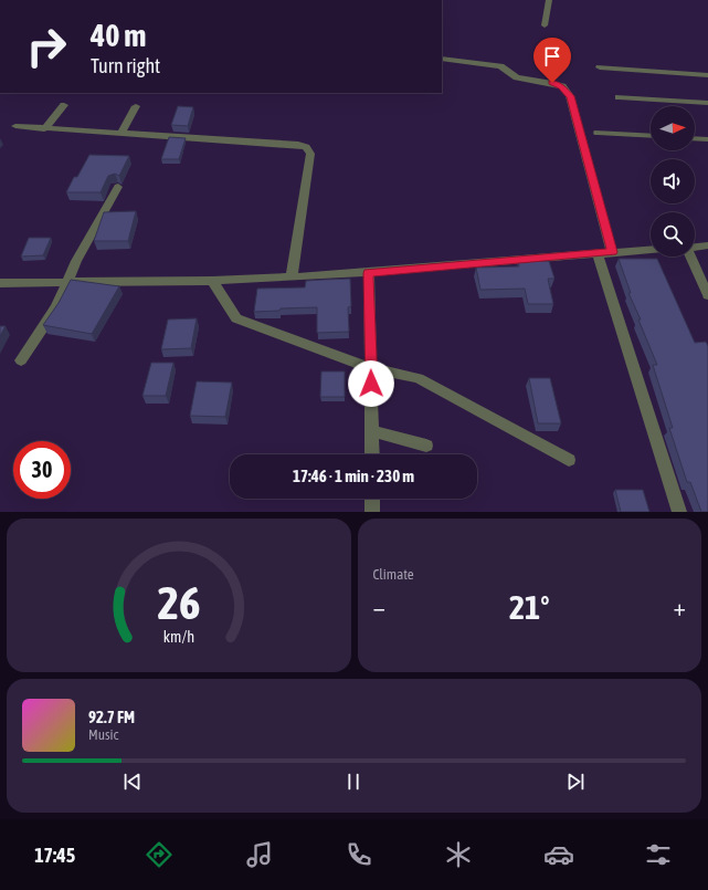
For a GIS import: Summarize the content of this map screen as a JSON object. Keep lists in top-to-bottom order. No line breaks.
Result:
{"north":"right","page":{"turn":["40 m","Turn right"],"limit":"30","trip":"17:46 · 1 min · 230 m","tile":"Climate","heat":["−","21°","+"],"song":["92.7 FM","Music"],"tabs":"17:45","gauge":["26","km/h"]}}
